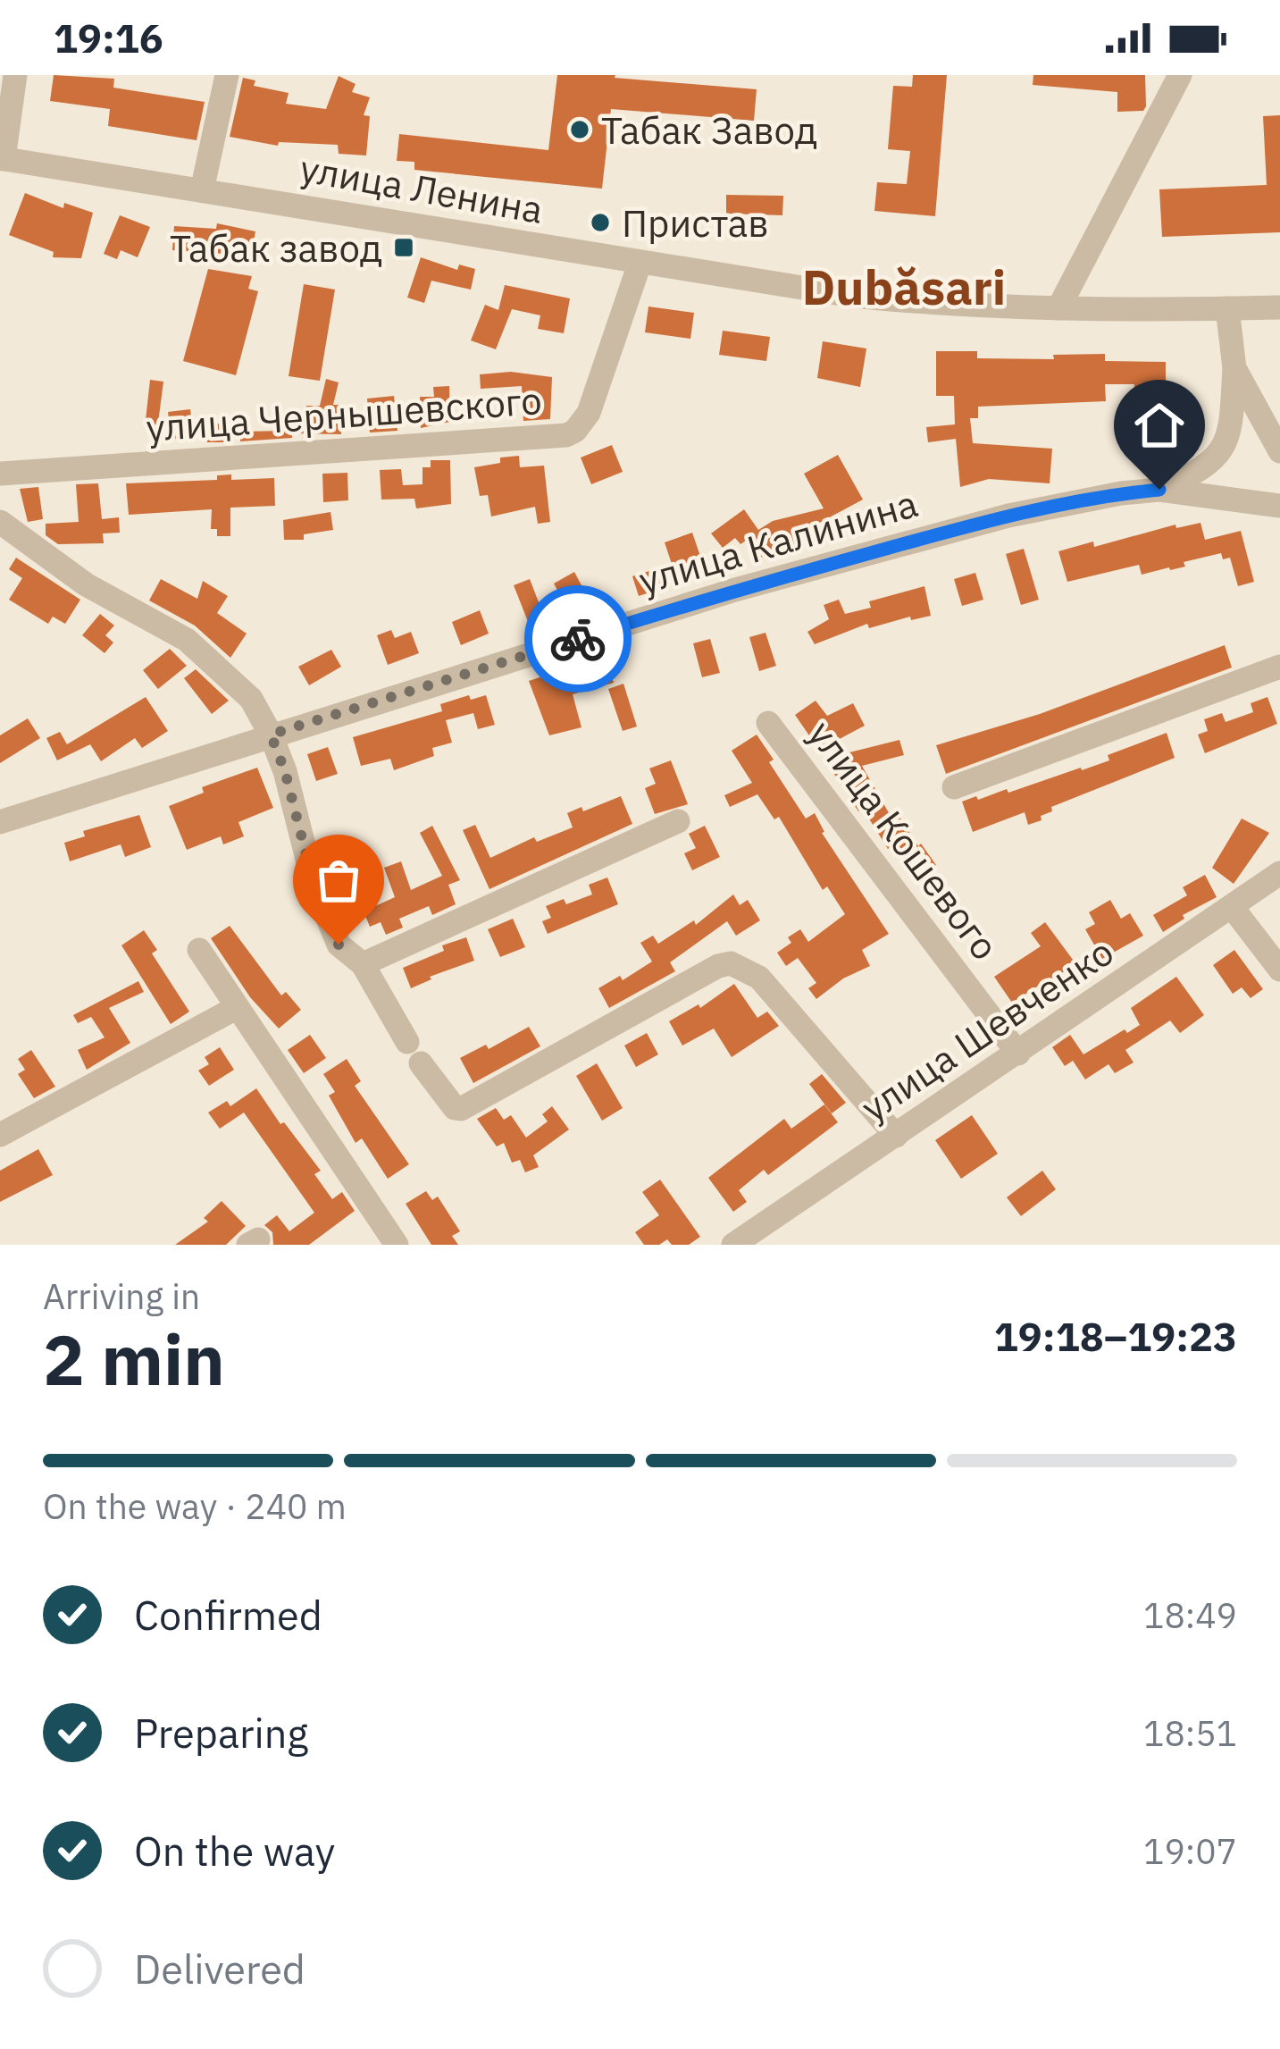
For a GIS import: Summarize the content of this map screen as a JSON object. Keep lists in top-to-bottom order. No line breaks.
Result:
{"streets":{"street":["улица Ленина","улица Чернышевского","улица Калинина","улица Кошевого","улица Шевченко"]},"crossings":[["улица Ленина","улица Чернышевского"],["улица Кошевого","улица Шевченко"]],"districts":["Dubăsari"],"places":{"other":["Табак Завод","Пристав"],"transit":["Табак завод"]},"page":{"status":"19:16","heading":["2 min","Arriving in","19:18–19:23"],"bar":"On the way · 240 m","list":[["Confirmed","18:49"],["Preparing","18:51"],["On the way","19:07"],"Delivered"]}}
